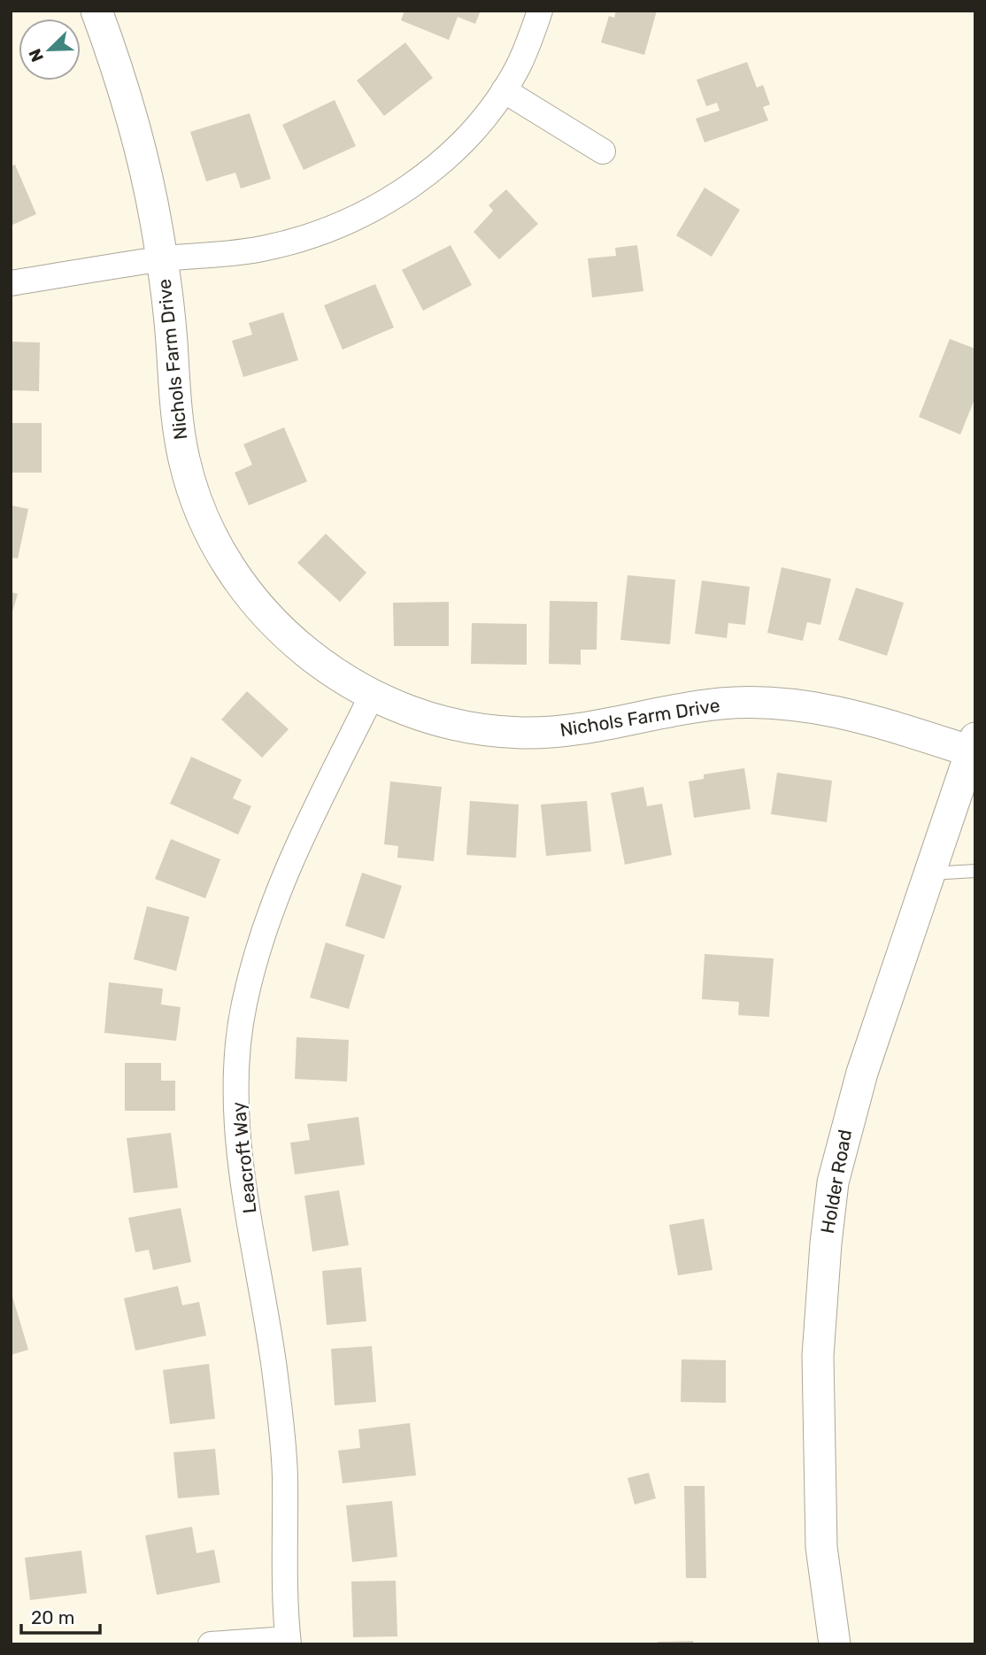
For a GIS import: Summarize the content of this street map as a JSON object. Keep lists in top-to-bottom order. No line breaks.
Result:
{"streets":{"street":["Nichols Farm Drive","Leacroft Way","Holder Road"]},"crossings":[["Nichols Farm Drive","Leacroft Way"],["Nichols Farm Drive","Holder Road"]],"scale_bar":"20 m","north":"bottom left"}
